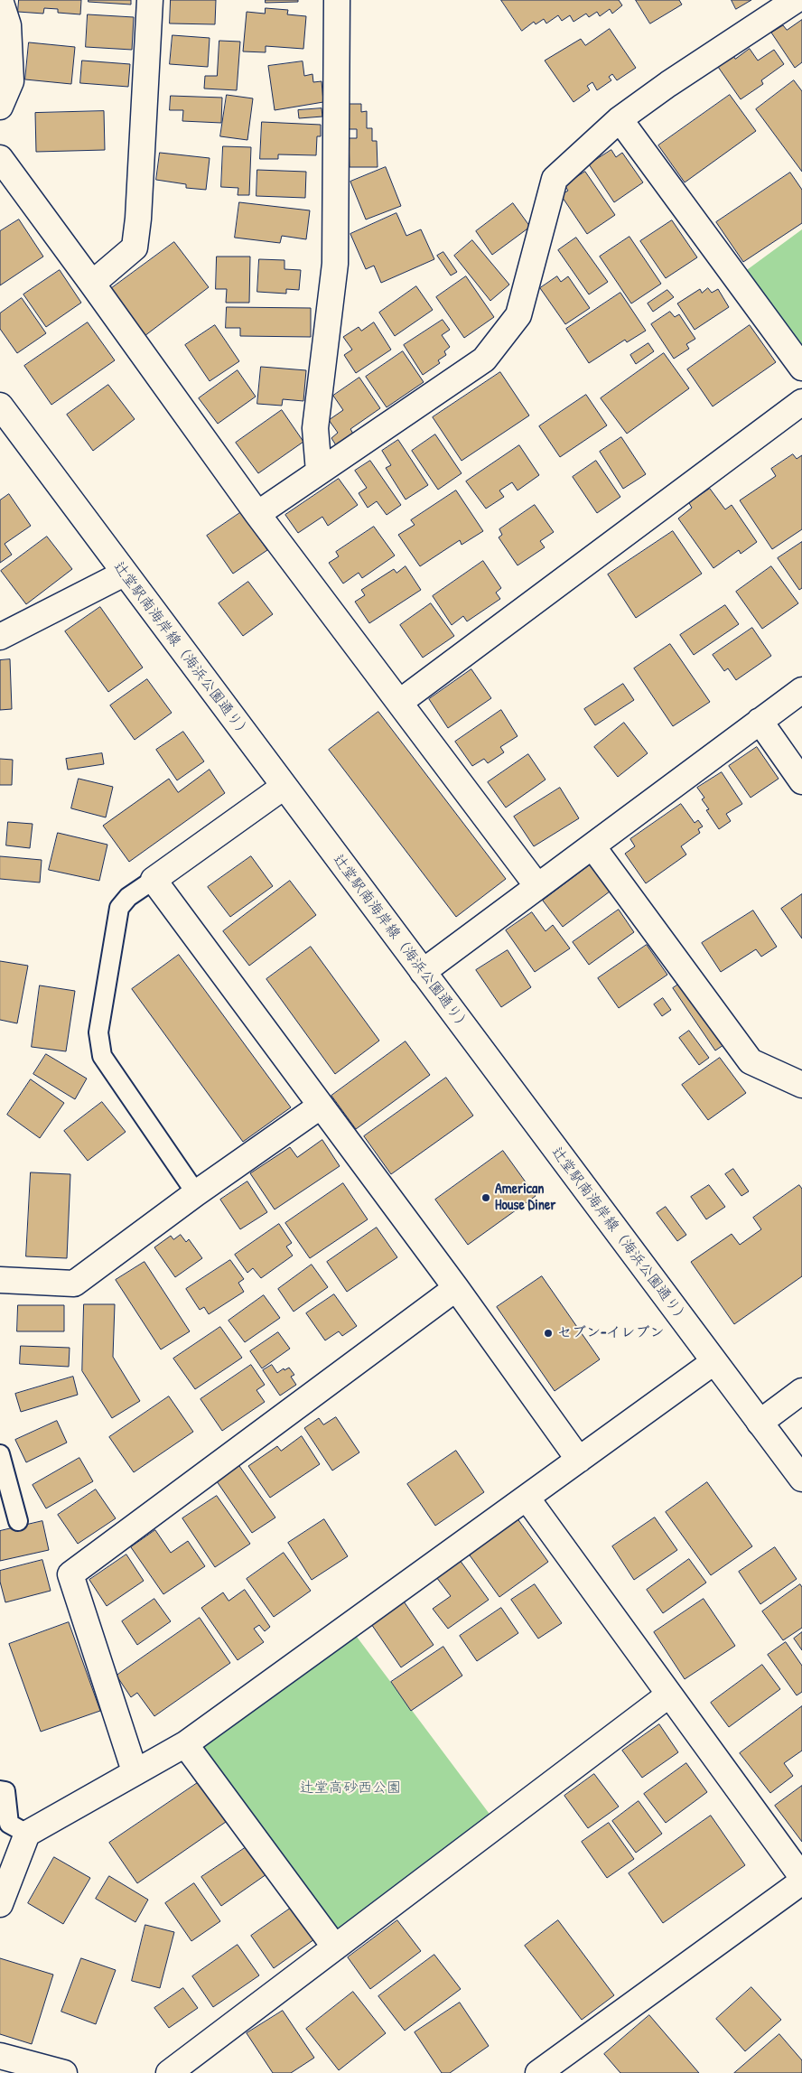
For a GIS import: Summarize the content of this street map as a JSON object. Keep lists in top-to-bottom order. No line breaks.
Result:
{"streets":{"street":["辻堂駅南海岸線（海浜公園通り）"]},"parks":["辻堂高砂西公園"],"places":["American House Diner","セブン-イレブン"]}
